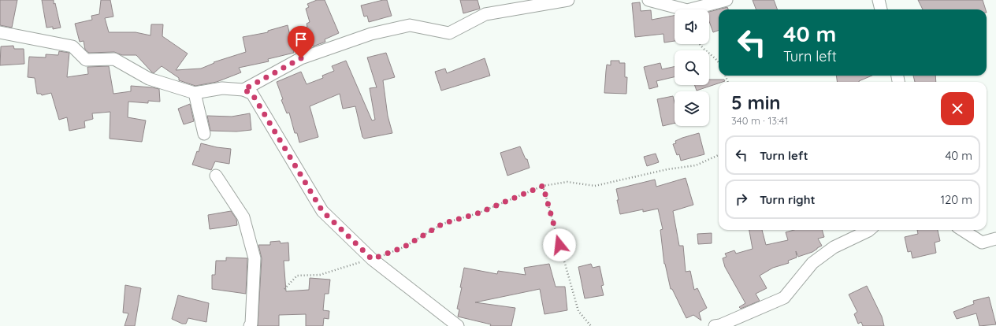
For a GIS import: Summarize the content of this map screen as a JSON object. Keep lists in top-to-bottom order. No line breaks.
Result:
{"page":{"turn":["40 m","Turn left"],"heading":["5 min","340 m · 13:41"],"list":[{"name":"Turn left","value":"40 m"},{"name":"Turn right","value":"120 m"}]}}
